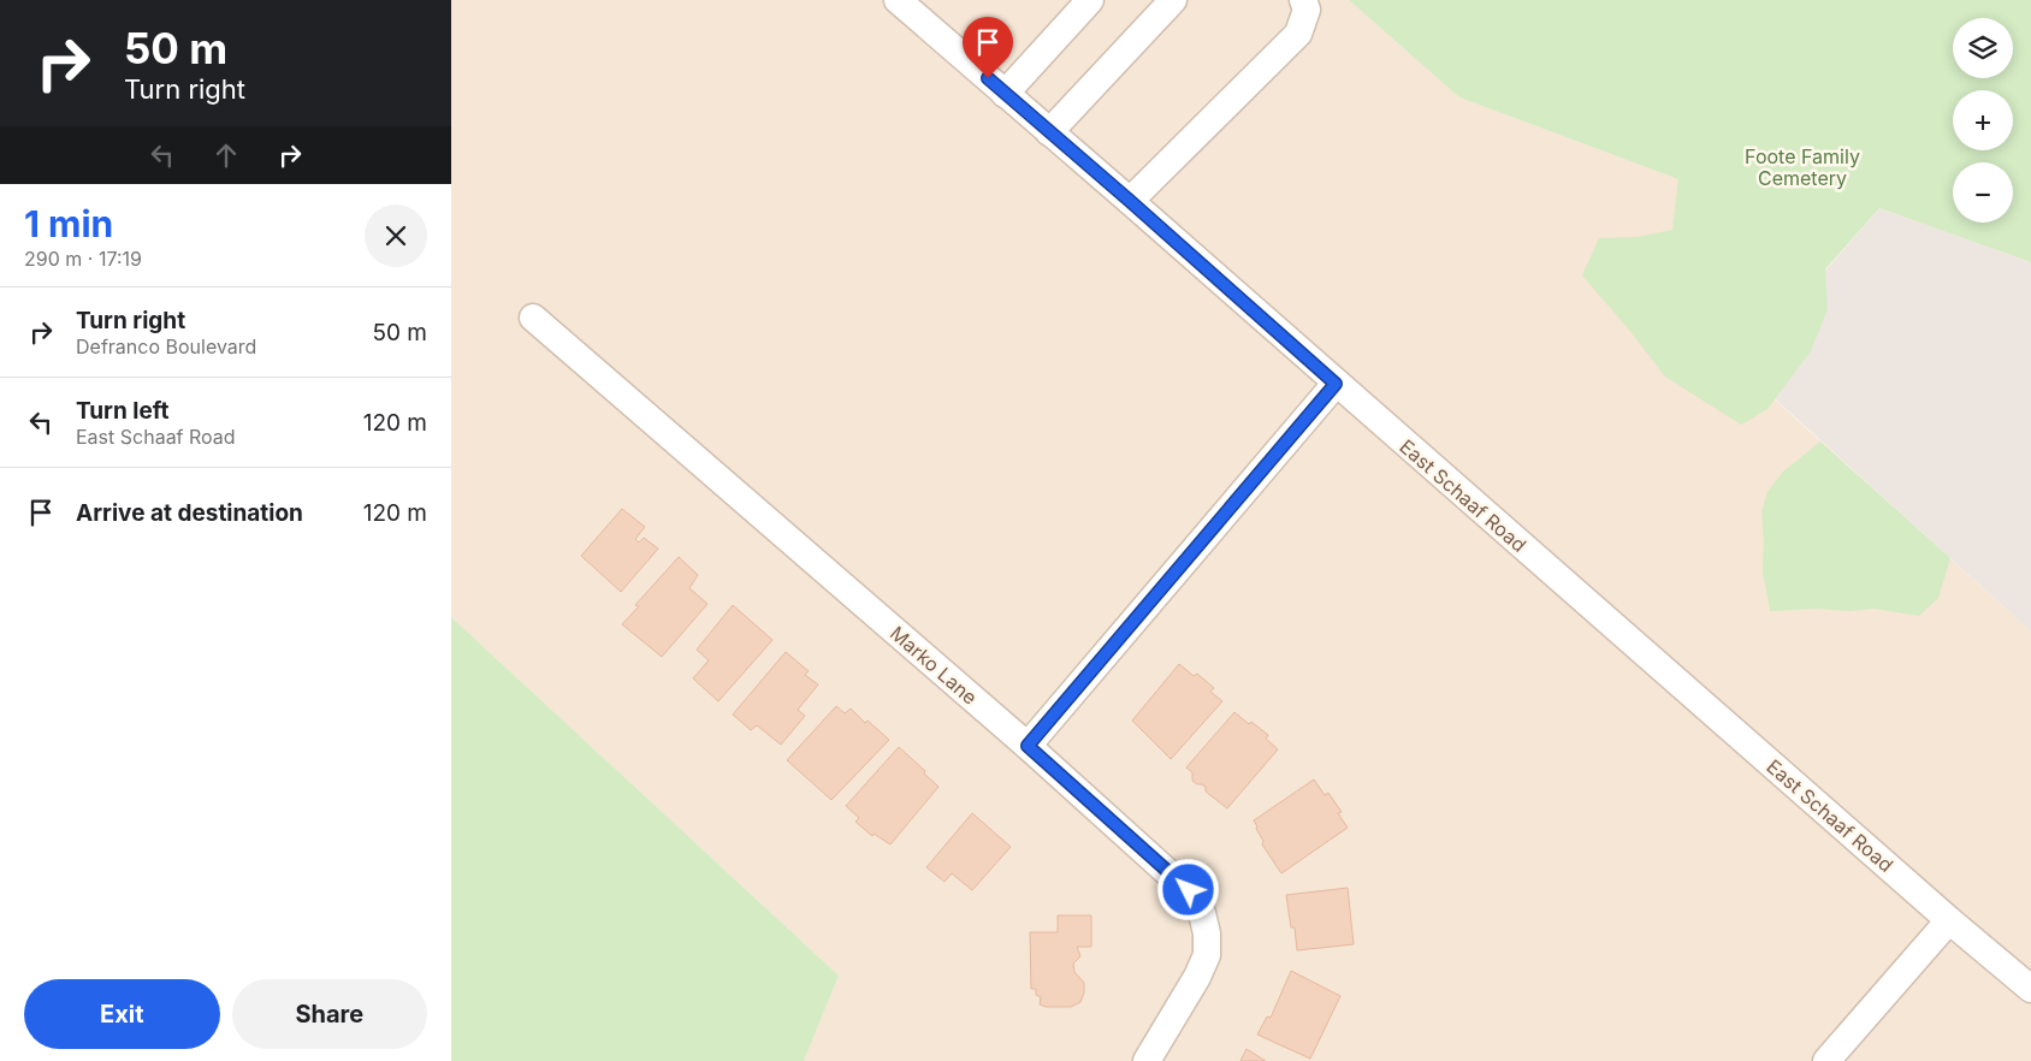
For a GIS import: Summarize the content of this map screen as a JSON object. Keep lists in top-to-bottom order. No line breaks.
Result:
{"streets":{"street":["East Schaaf Road","Marko Lane"]},"parks":["Foote Family Cemetery"],"page":{"turn":["50 m","Turn right"],"map_buttons":["+","−"],"heading":["1 min","290 m · 17:19"],"list":[{"name":"Turn right","note":"Defranco Boulevard","value":"50 m"},{"name":"Turn left","note":"East Schaaf Road","value":"120 m"},{"name":"Arrive at destination","value":"120 m"}],"buttons":["Exit","Share"]}}
